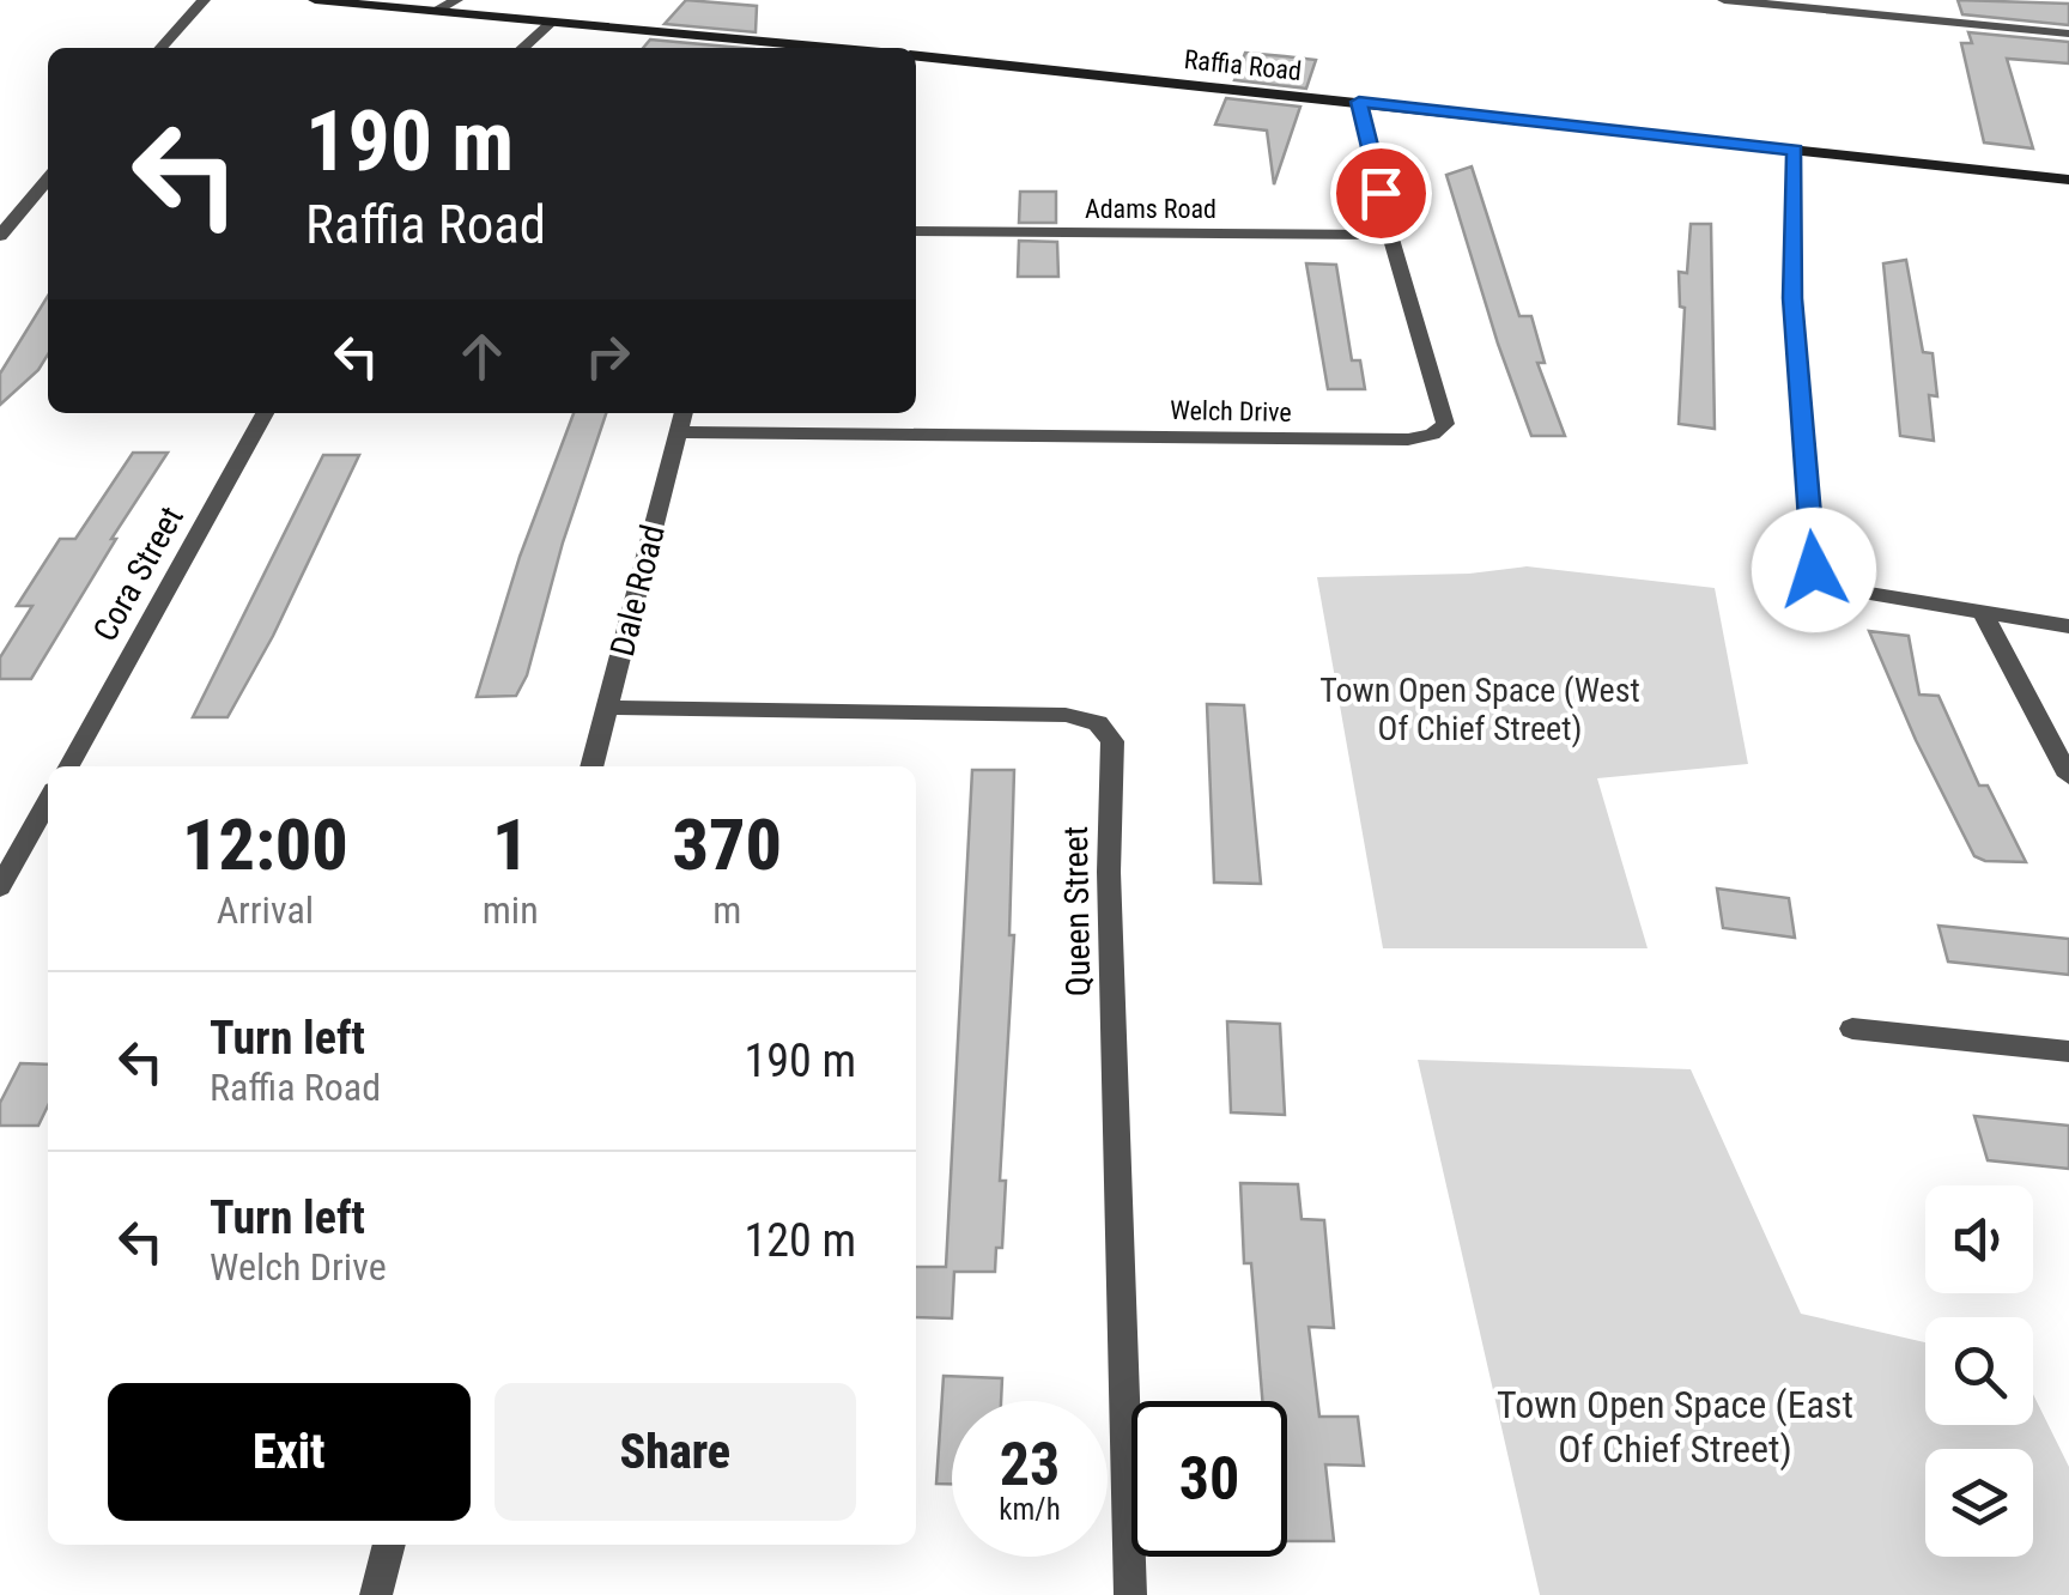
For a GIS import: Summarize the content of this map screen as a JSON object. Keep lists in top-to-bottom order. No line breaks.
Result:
{"streets":{"main road":["Raffia Road"],"street":["Adams Road","Welch Drive","Cora Street","Dale Road","Queen Street"]},"crossings":[["Raffia Road","Welch Drive"],["Adams Road","Welch Drive"],["Welch Drive","Dale Road"],["Dale Road","Queen Street"]],"parks":["Town Open Space (West Of Chief Street)","Town Open Space (East Of Chief Street)"],"page":{"turn":["190 m","Raffia Road"],"eta":["12:00","Arrival","1","min","370","m"],"list":[{"name":"Turn left","note":"Raffia Road","value":"190 m"},{"name":"Turn left","note":"Welch Drive","value":"120 m"}],"buttons":["Exit","Share"],"speed":"23 km/h","limit":"30"}}
